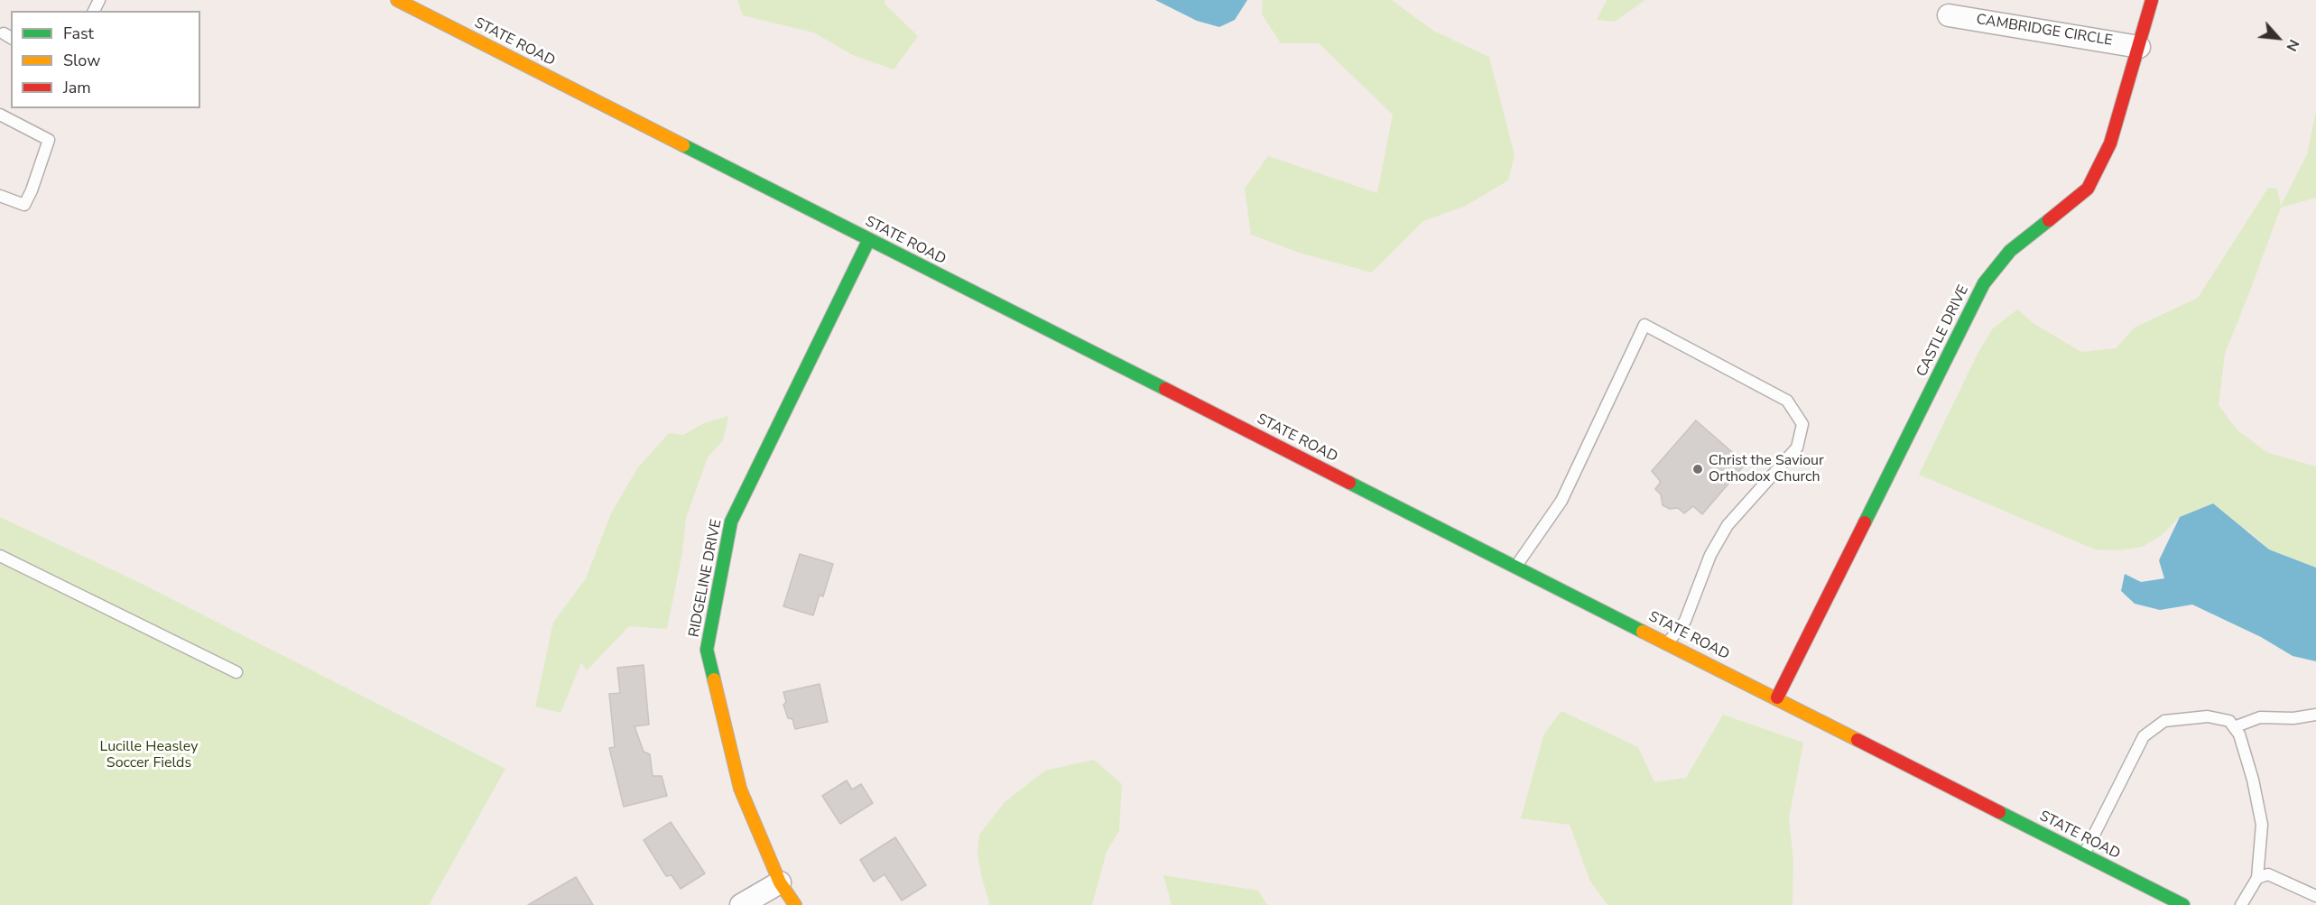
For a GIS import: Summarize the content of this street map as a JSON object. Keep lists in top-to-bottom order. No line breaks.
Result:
{"streets":{"main road":["STATE ROAD","CASTLE DRIVE","RIDGELINE DRIVE"],"street":["CAMBRIDGE CIRCLE"]},"crossings":[["CAMBRIDGE CIRCLE","CASTLE DRIVE"],["STATE ROAD","CASTLE DRIVE"],["STATE ROAD","RIDGELINE DRIVE"]],"parks":["Lucille Heasley Soccer Fields"],"places":["Christ the Saviour Orthodox Church"],"legend":["Fast","Slow","Jam"],"north":"bottom right"}
